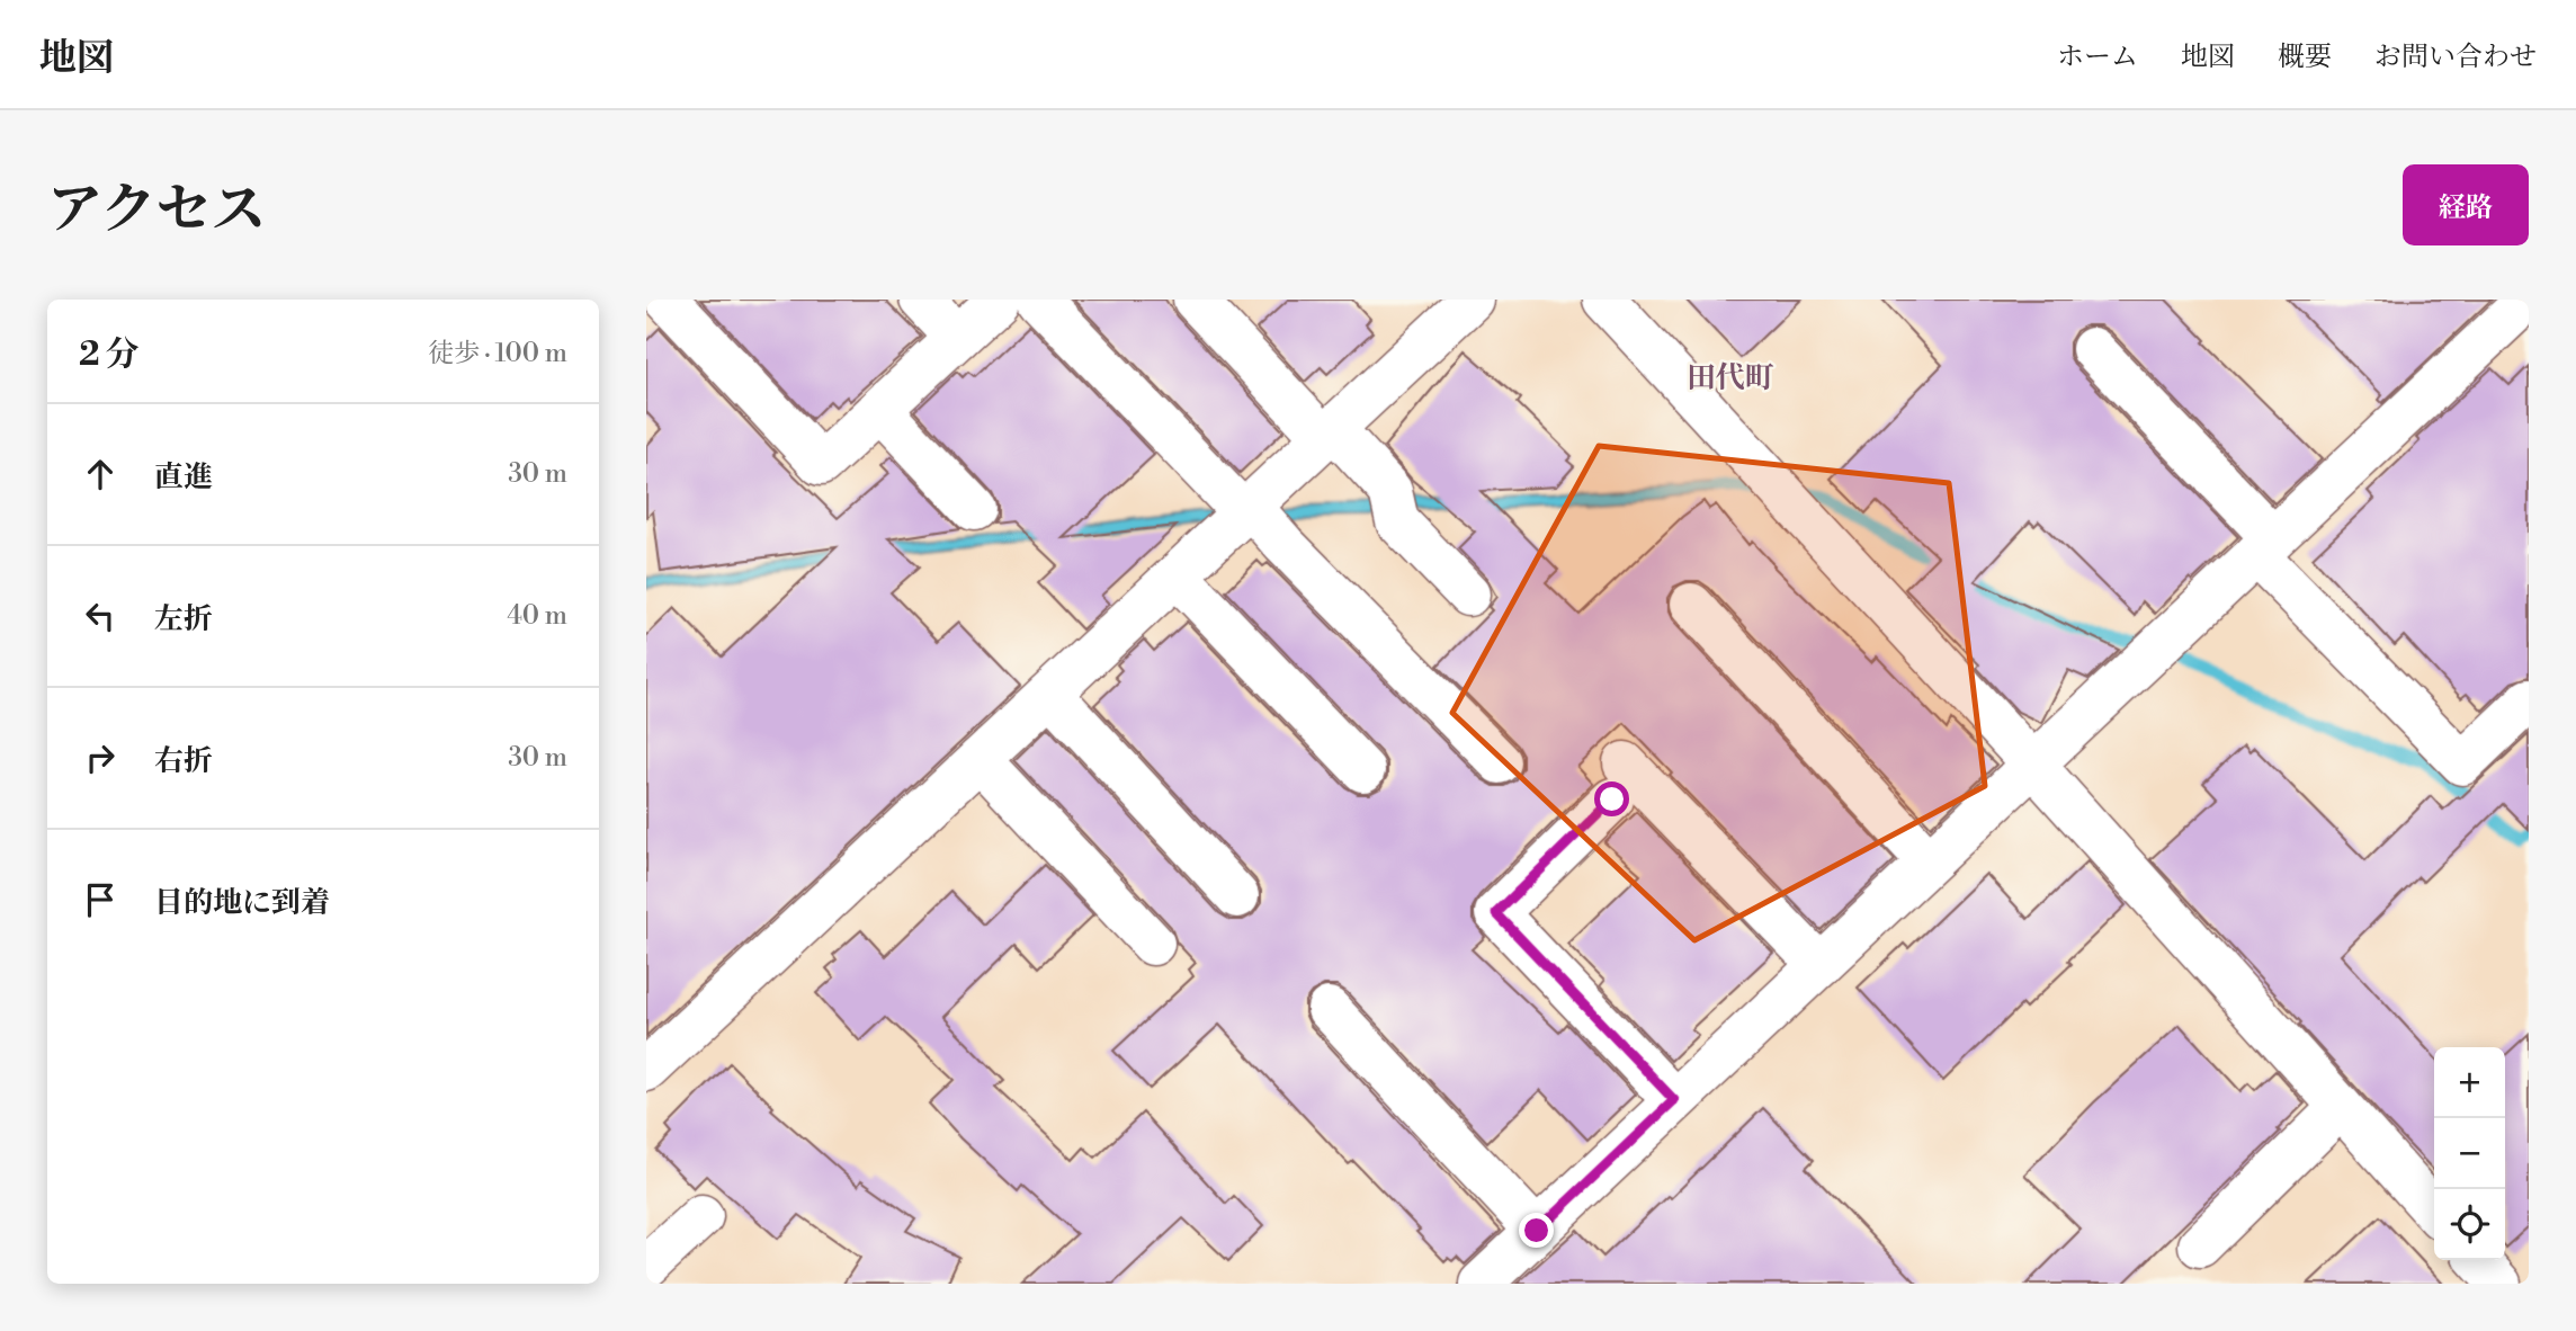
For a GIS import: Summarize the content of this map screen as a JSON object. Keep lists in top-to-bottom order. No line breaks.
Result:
{"districts":["田代町"],"page":{"header":"地図","nav":["ホーム","地図","概要","お問い合わせ"],"title":"アクセス","buttons":"経路","heading":["2 分","徒歩 · 100 m"],"list":[["直進","30 m"],["左折","40 m"],["右折","30 m"],"目的地に到着"],"map_buttons":["+","−"]}}
